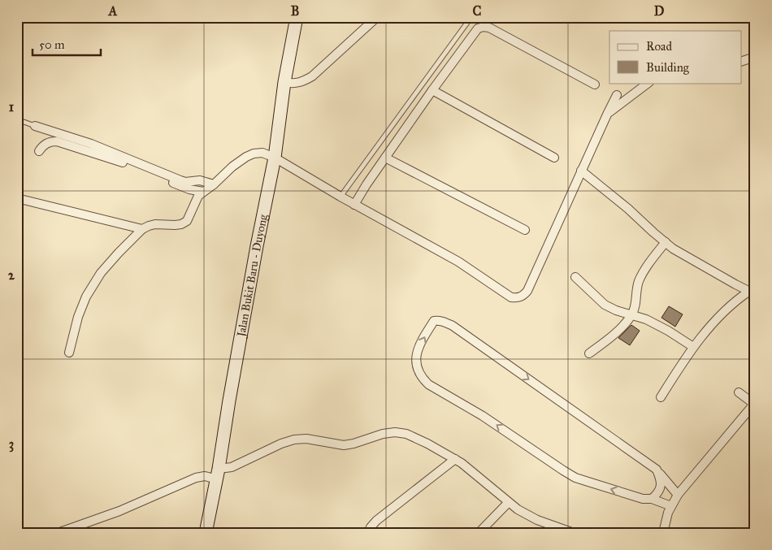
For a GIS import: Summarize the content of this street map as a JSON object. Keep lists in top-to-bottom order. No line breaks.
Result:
{"streets":{"main road":["Jalan Bukit Baru - Duyong"]},"legend":["Road","Building"],"scale_bar":"50 m","grid":{"columns":["A","B","C","D"],"rows":["1","2","3"]}}
